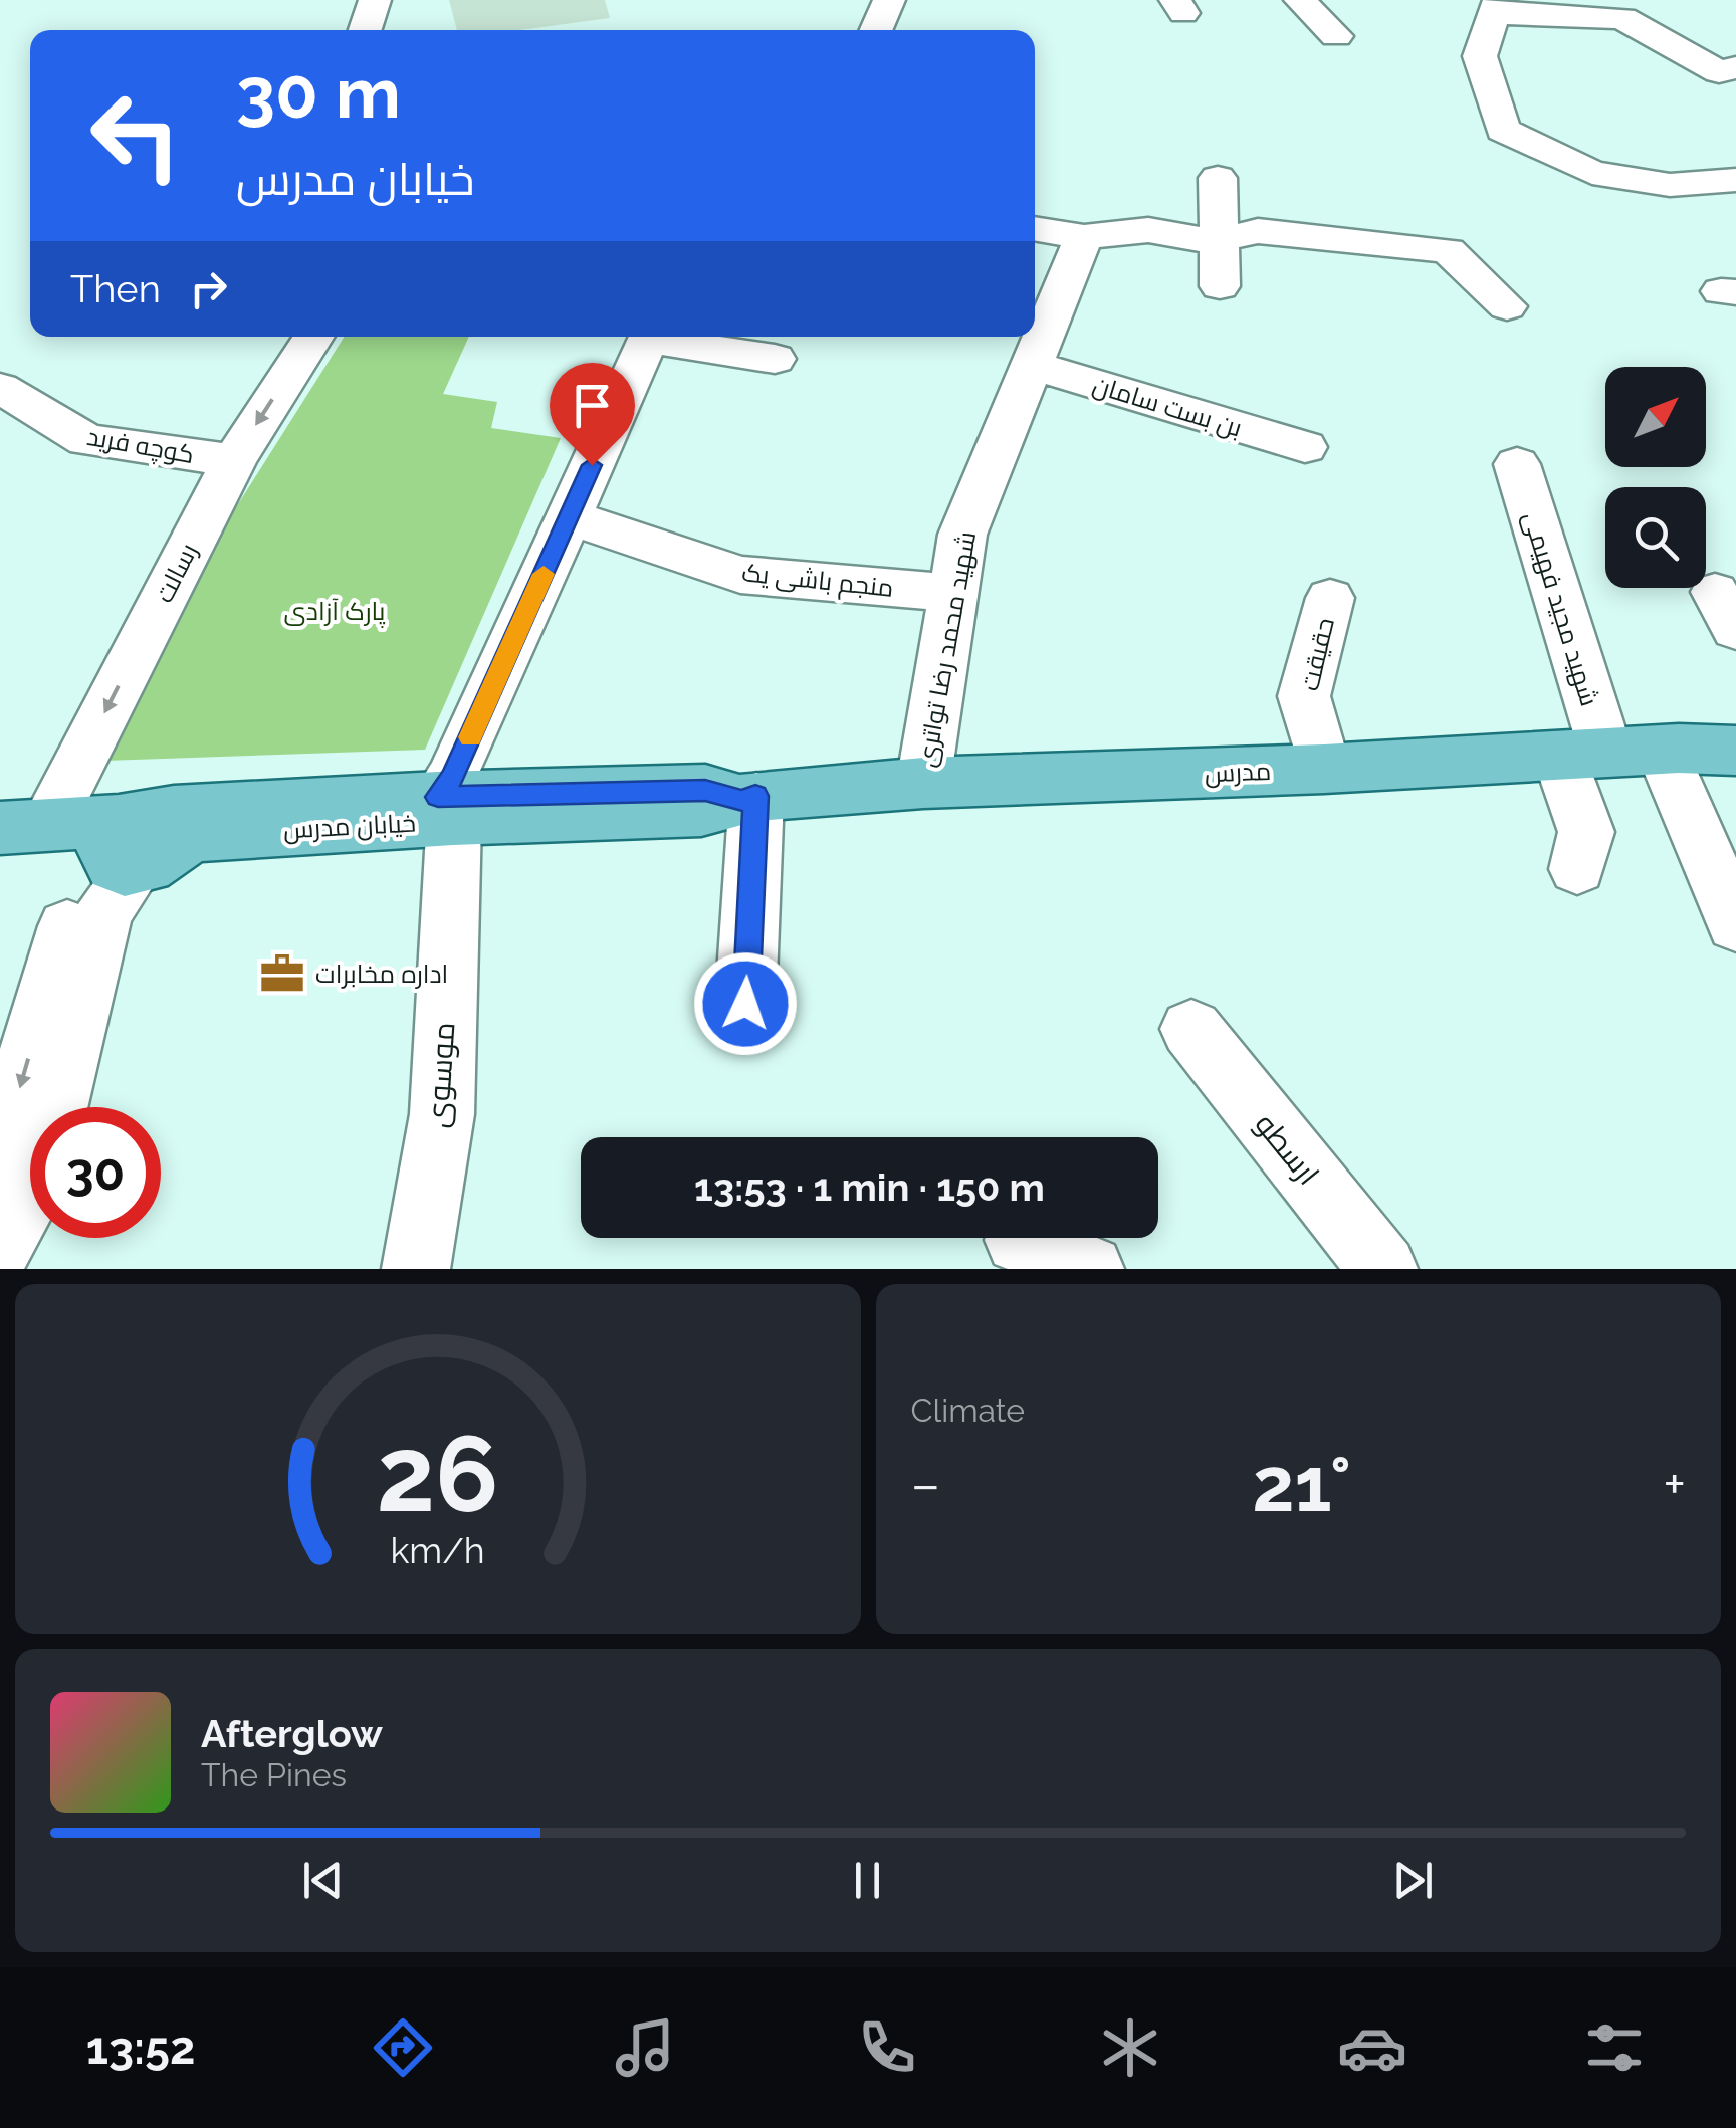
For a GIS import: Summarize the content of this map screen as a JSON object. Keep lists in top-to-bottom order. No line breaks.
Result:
{"streets":{"main road":["مدرس","خیابان مدرس"],"street":["بن بست سامان","کوچه فرید","رسالت","منجم باشی یک","شهید مجید فهیمی","شهید محمد رضا تواتری","حقیقت","موسوی","ارسطو"]},"crossings":[["بن بست سامان","شهید محمد رضا تواتری"],["کوچه فرید","رسالت"],["رسالت","خیابان مدرس"],["منجم باشی یک","شهید محمد رضا تواتری"],["شهید مجید فهیمی","مدرس"],["شهید محمد رضا تواتری","مدرس"],["حقیقت","مدرس"],["مدرس","خیابان مدرس"],["خیابان مدرس","موسوی"]],"parks":["پارک آزادی"],"places":{"office":["اداره مخابرات"]},"north":"top right","page":{"turn":["30 m","خیابان مدرس"],"then":"Then","limit":"30","trip":"13:53 · 1 min · 150 m","tile":"Climate","heat":["−","21°","+"],"song":["Afterglow","The Pines"],"tabs":"13:52","gauge":["26","km/h"]}}
